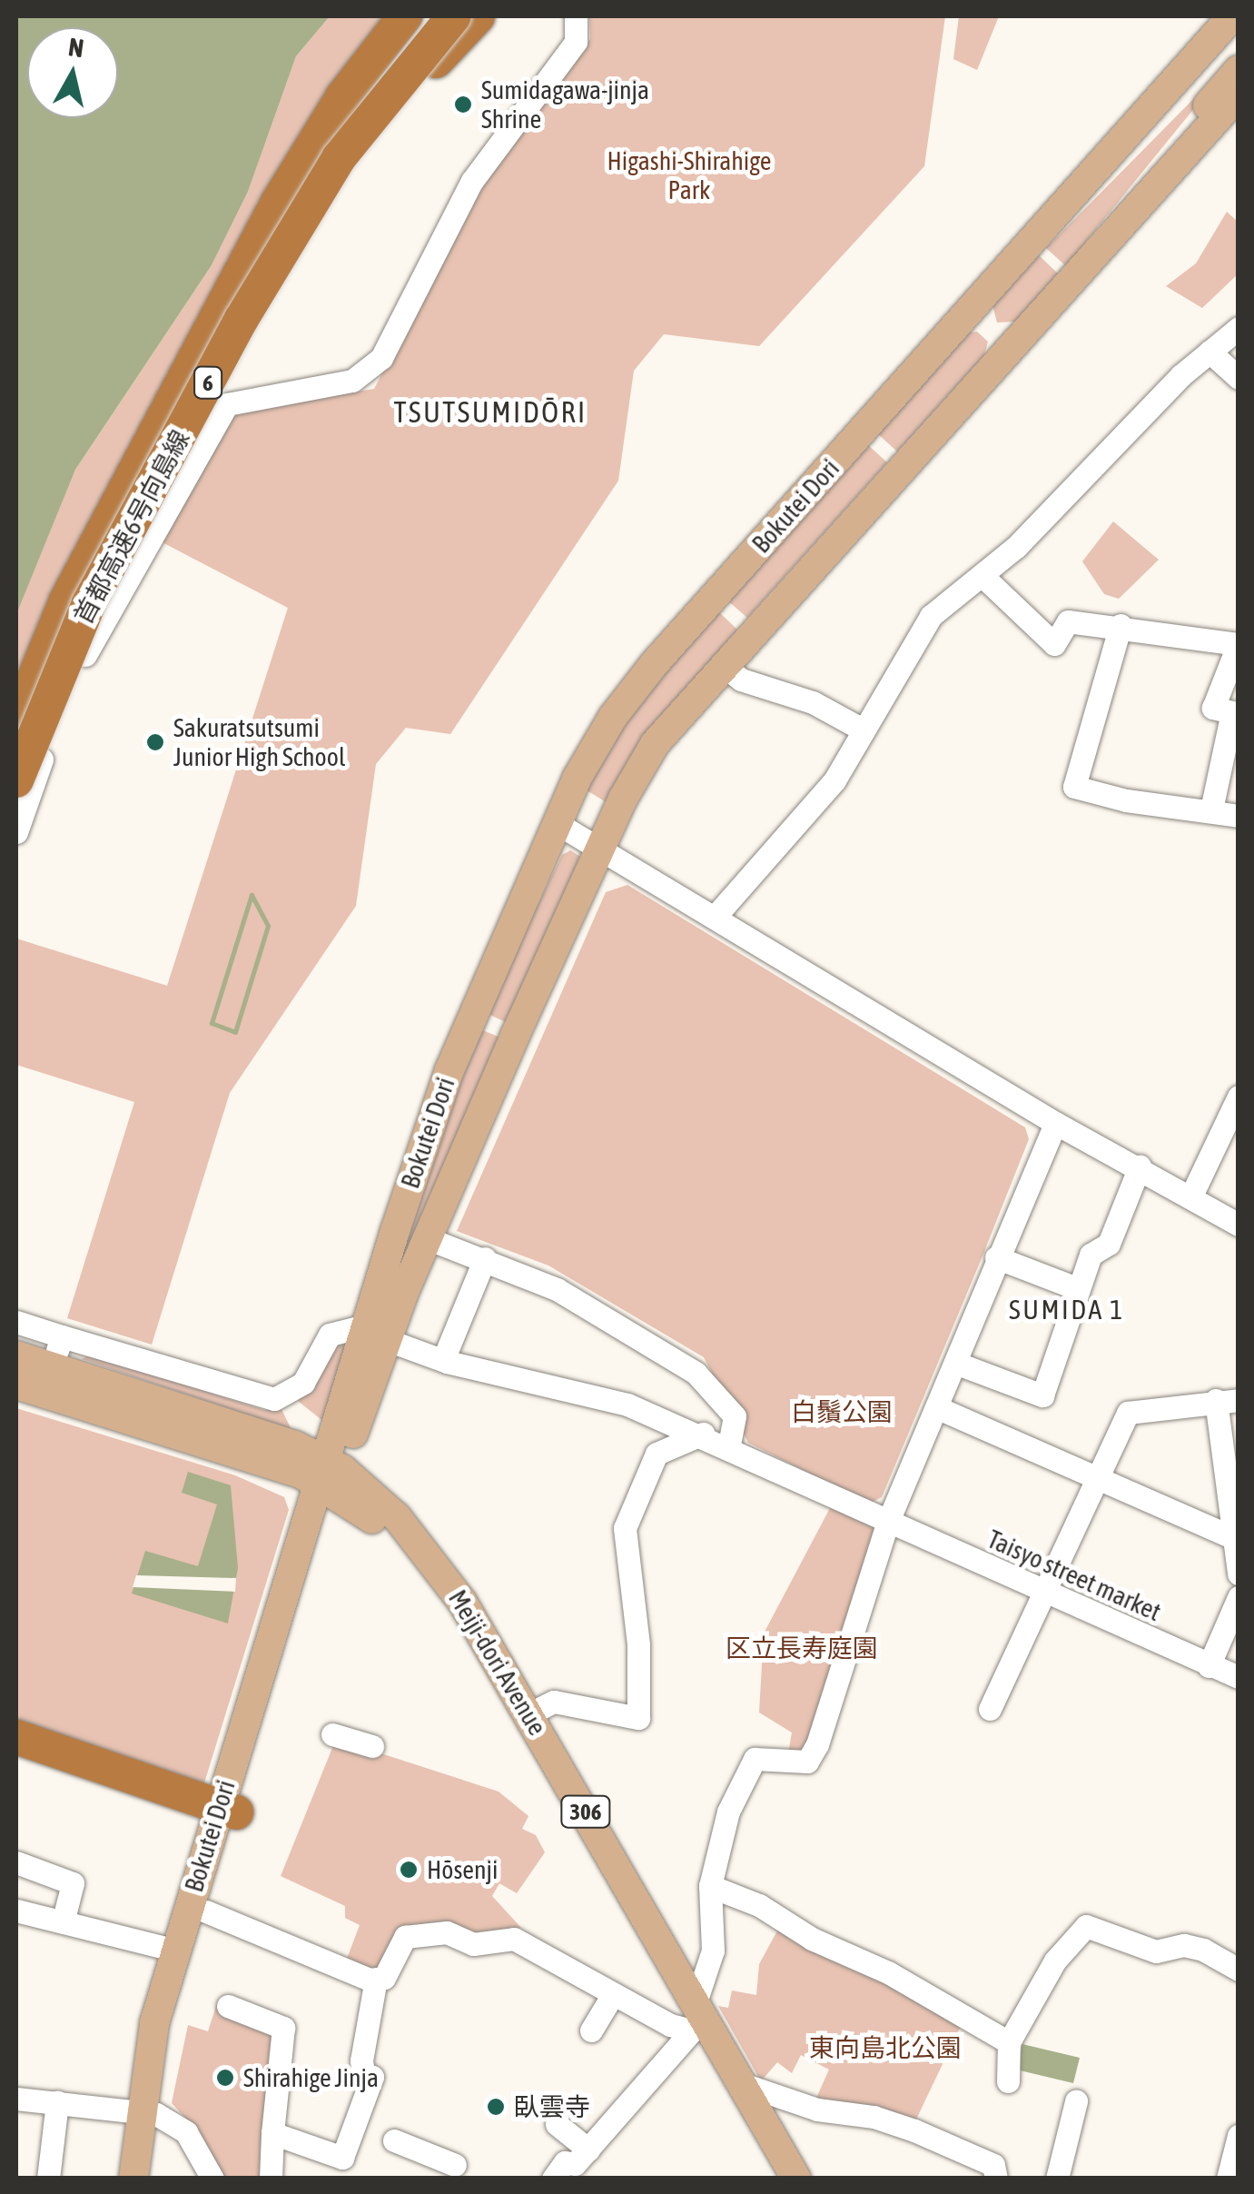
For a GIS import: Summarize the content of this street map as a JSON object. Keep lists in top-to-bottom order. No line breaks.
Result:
{"streets":{"highway":["6","首都高速6号向島線"],"main road":["Bokutei Dori","Meiji-dori Avenue","306"],"street":["Taisyo street market"]},"crossings":[["Bokutei Dori","Taisyo street market"],["Bokutei Dori","Meiji-dori Avenue"]],"districts":["TSUTSUMIDŌRI","SUMIDA 1"],"parks":["Higashi-Shirahige Park","白鬚公園","区立長寿庭園","東向島北公園"],"places":["Sumidagawa-jinja Shrine","Sakuratsutsumi Junior High School","Hōsenji","Shirahige Jinja","臥雲寺"],"north":"top"}
